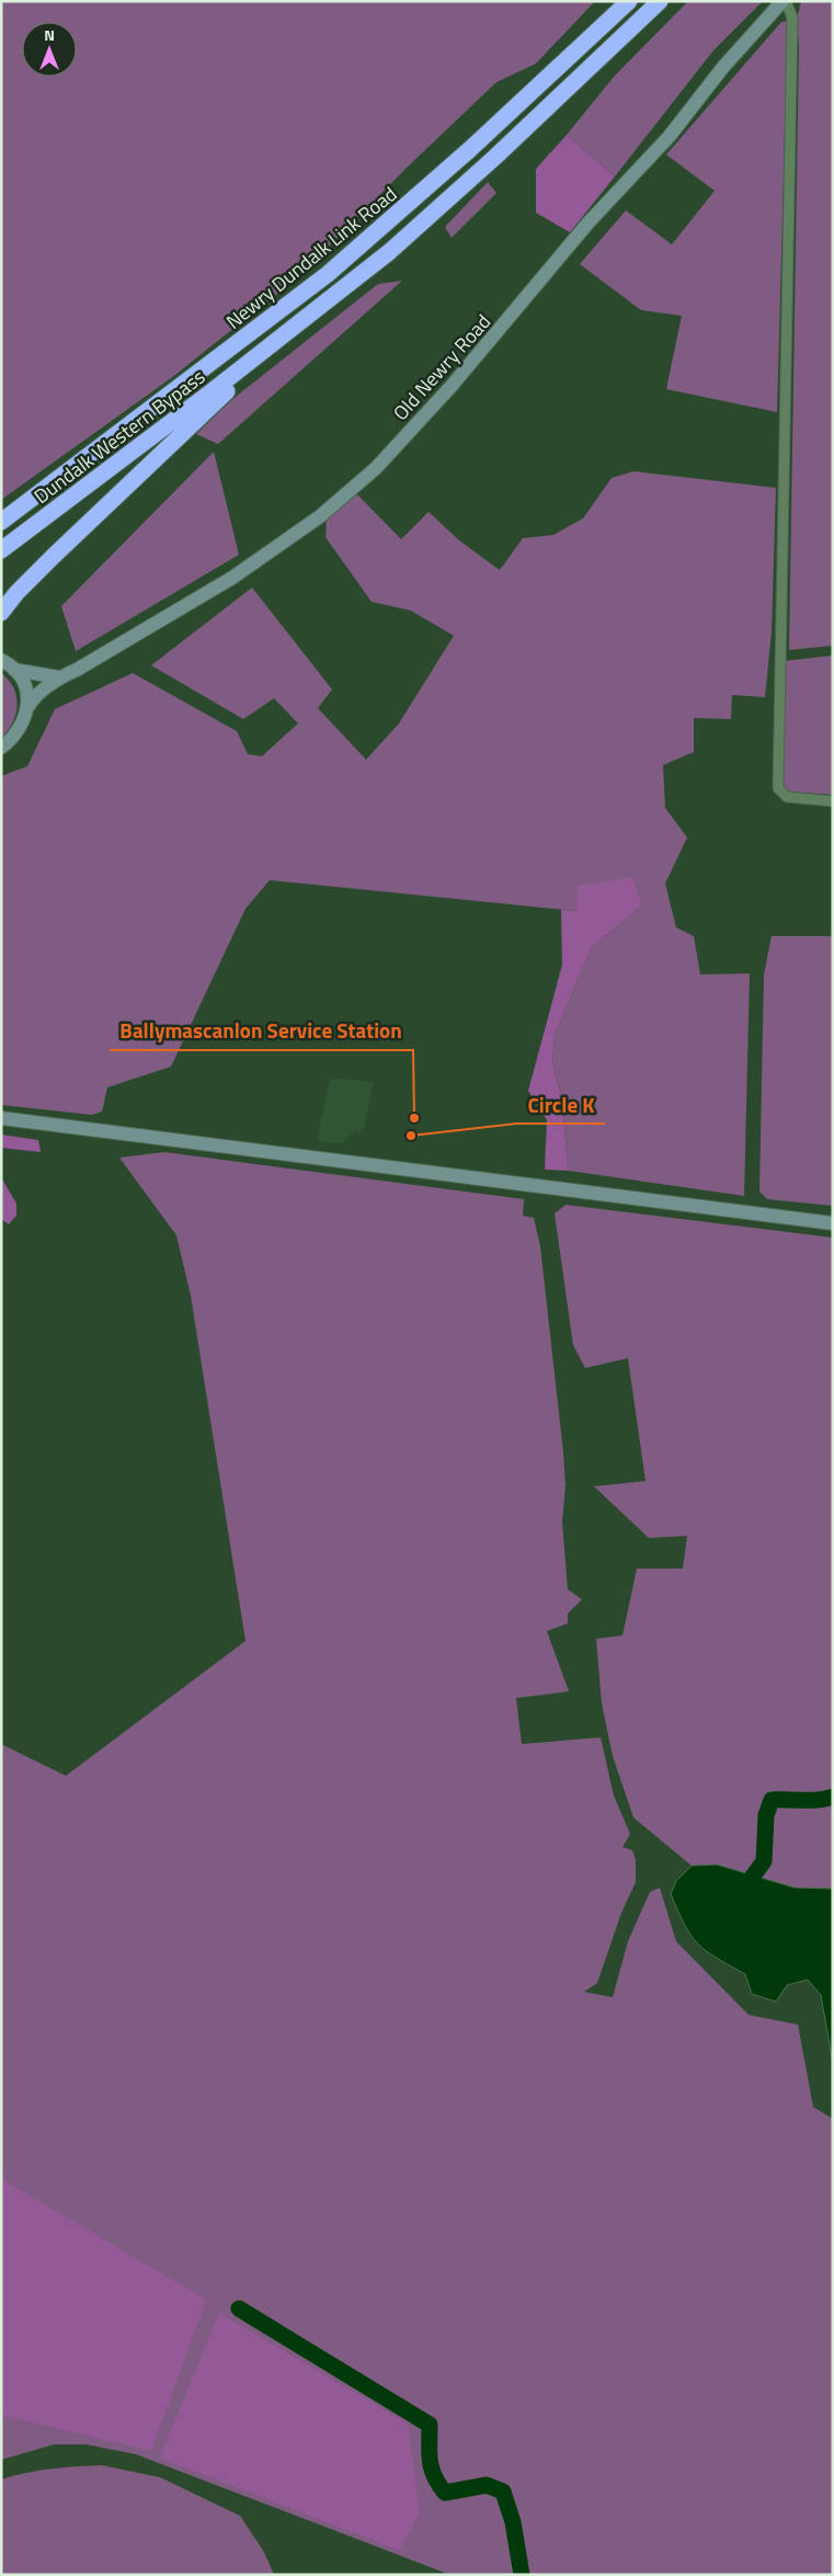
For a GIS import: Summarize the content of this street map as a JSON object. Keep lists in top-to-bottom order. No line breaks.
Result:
{"streets":{"highway":["Newry Dundalk Link Road","Dundalk Western Bypass"],"main road":["Old Newry Road"]},"places":["Ballymascanlon Service Station","Circle K"],"north":"top"}
